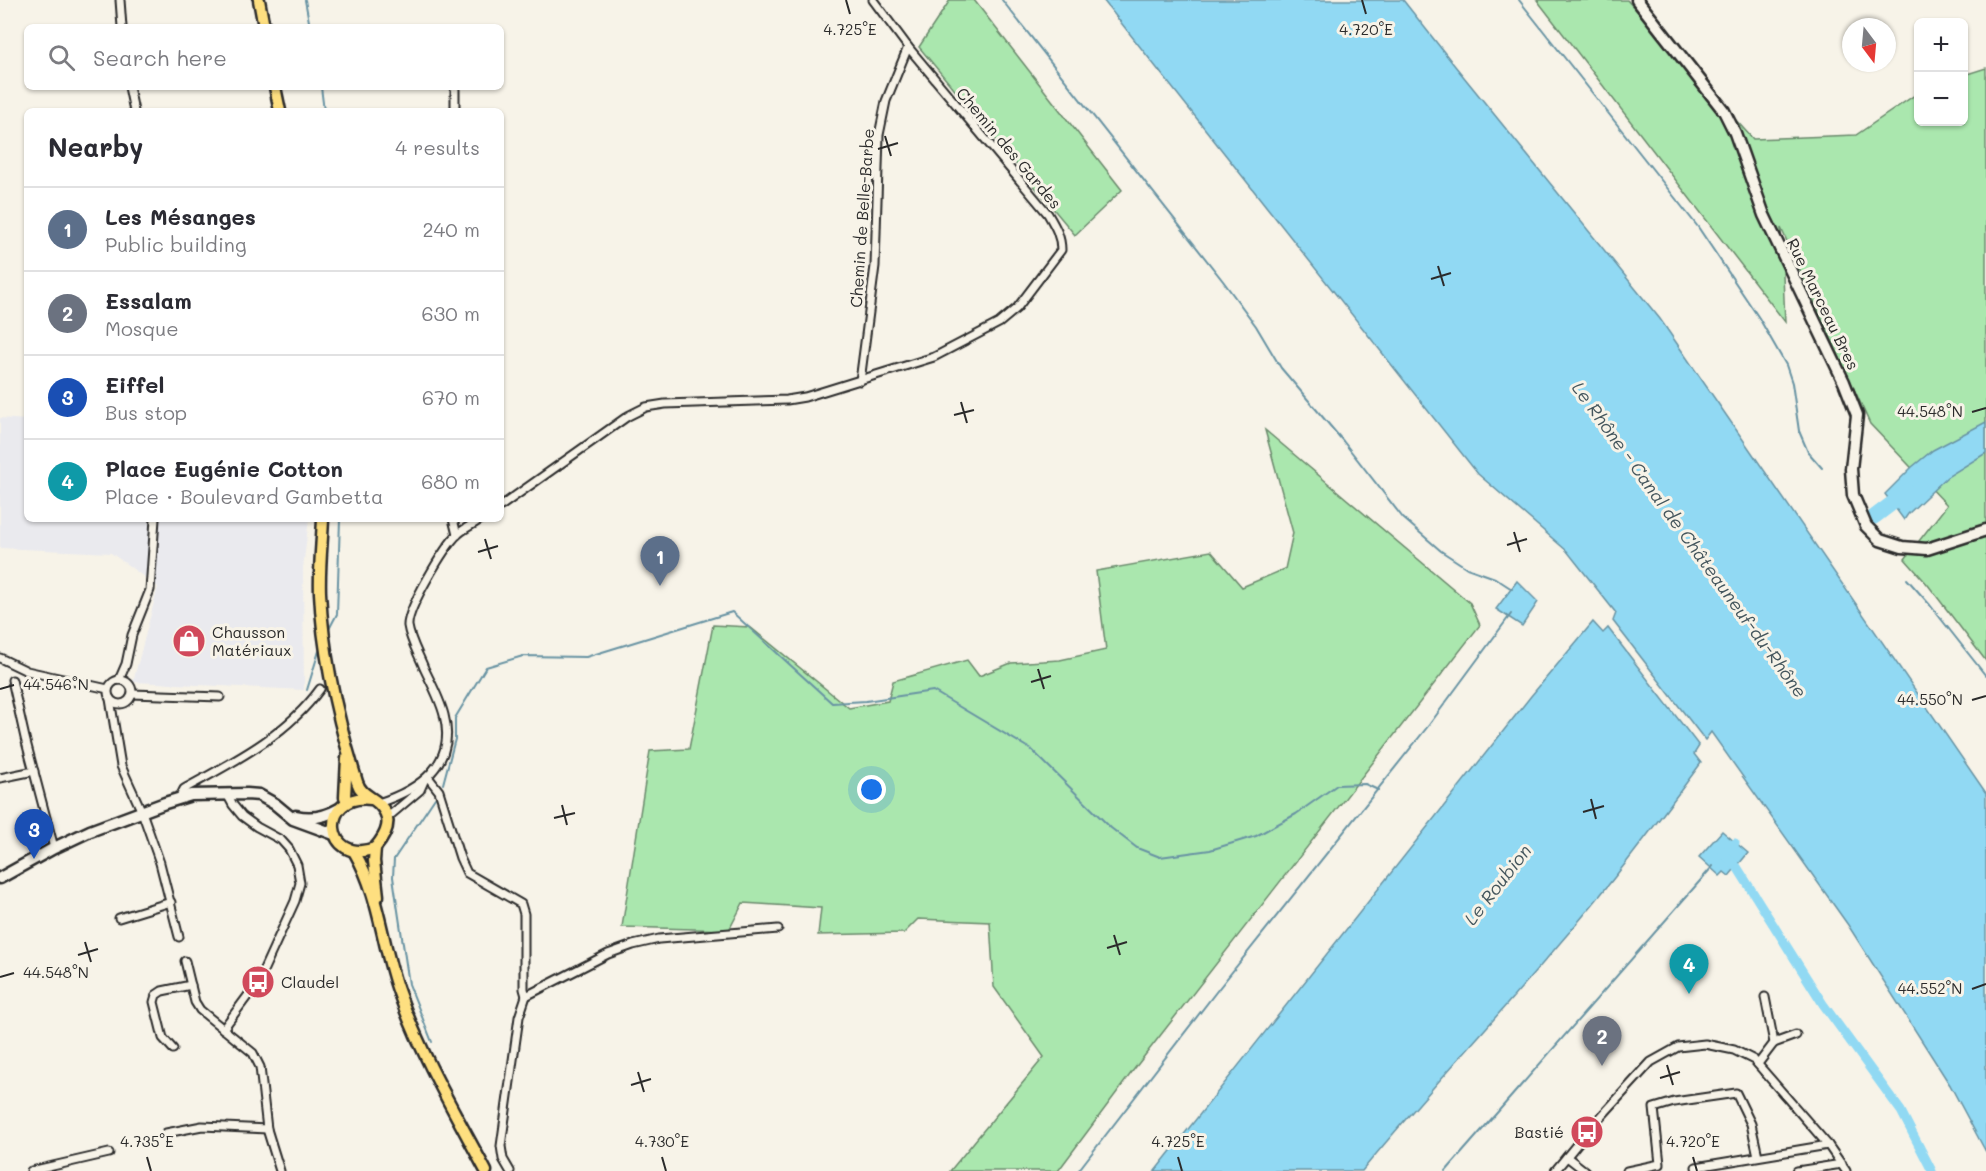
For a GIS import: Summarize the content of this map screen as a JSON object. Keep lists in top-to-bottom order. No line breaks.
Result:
{"streets":{"street":["Chemin des Gardes","Chemin de Belle-Barbe","Rue Marceau Bres"]},"crossings":[["Chemin des Gardes","Chemin de Belle-Barbe"]],"water":["Le Rhône - Canal de Châteauneuf-du-Rhône","Le Roubion"],"places":{"shop":["Chausson Matériaux"],"bus stop":["Claudel","Bastié"]},"north":"bottom","page":{"map_buttons":["+","−"],"search":"Search here","heading":["Nearby","4 results"],"list":[{"mark":"1","name":"Les Mésanges","note":"Public building","value":"240 m"},{"mark":"2","name":"Essalam","note":"Mosque","value":"630 m"},{"mark":"3","name":"Eiffel","note":"Bus stop","value":"670 m"},{"mark":"4","name":"Place Eugénie Cotton","note":"Place · Boulevard Gambetta","value":"680 m"}],"pins":["1","3","4","2"]},"coordinates":["4.725°E","4.720°E","44.548°N","44.546°N","44.550°N","44.552°N","4.735°E","4.730°E"]}
